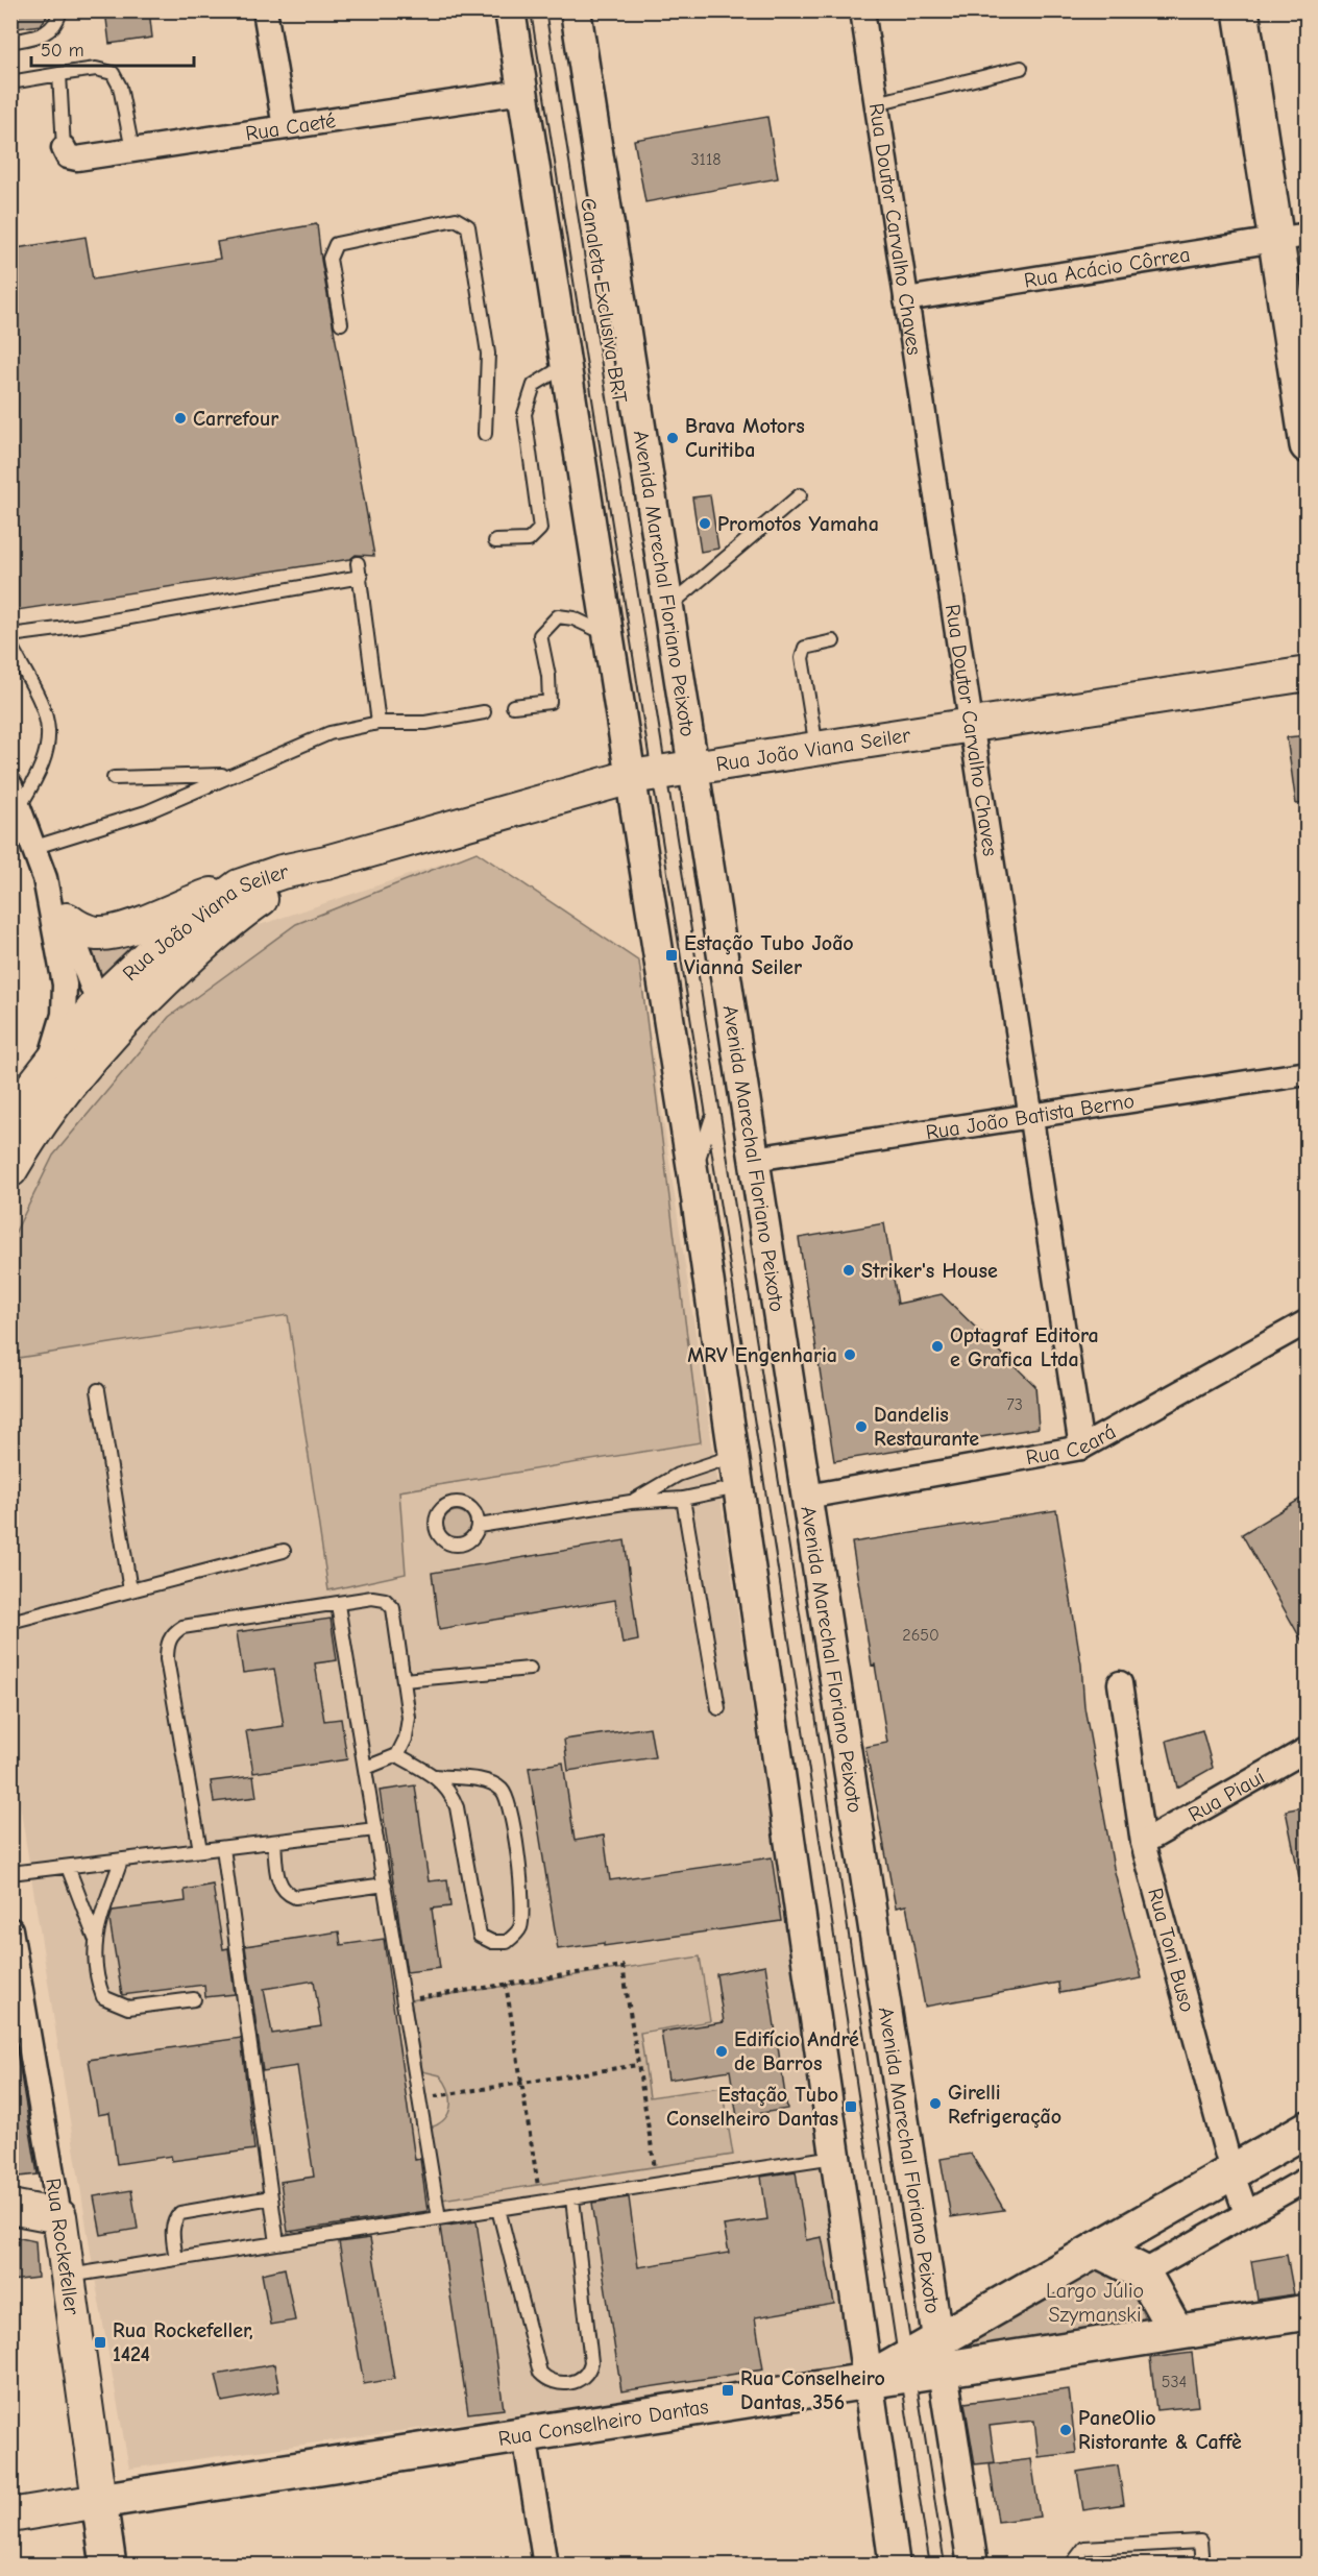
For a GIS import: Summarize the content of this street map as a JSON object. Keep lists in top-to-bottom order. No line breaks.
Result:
{"streets":{"main road":["Rua João Viana Seiler","Rua Rockefeller","Rua Conselheiro Dantas"],"street":["Rua Caeté","Rua Doutor Carvalho Chaves","Rua Acácio Côrrea","Avenida Marechal Floriano Peixoto","Rua João Batista Berno","Rua Ceará","Rua Piauí","Rua Toni Buso"],"lane":["Canaleta Exclusiva BRT"]},"crossings":[["Rua Doutor Carvalho Chaves","Rua Acácio Côrrea"],["Rua Doutor Carvalho Chaves","Rua João Viana Seiler"],["Rua Doutor Carvalho Chaves","Rua João Batista Berno"],["Rua Doutor Carvalho Chaves","Rua Ceará"],["Canaleta Exclusiva BRT","Rua João Viana Seiler"],["Canaleta Exclusiva BRT","Rua Conselheiro Dantas"],["Avenida Marechal Floriano Peixoto","Rua João Viana Seiler"],["Avenida Marechal Floriano Peixoto","Rua João Batista Berno"],["Avenida Marechal Floriano Peixoto","Rua Ceará"],["Avenida Marechal Floriano Peixoto","Rua Conselheiro Dantas"],["Rua Piauí","Rua Toni Buso"],["Rua Rockefeller","Rua Conselheiro Dantas"]],"parks":["Largo Júlio Szymanski"],"places":{"other":["Carrefour","Brava Motors Curitiba","Promotos Yamaha","Striker's House","Optagraf Editora e Grafica Ltda","MRV Engenharia","Dandelis Restaurante","Edifício André de Barros","Girelli Refrigeração","PaneOlio Ristorante & Caffè"],"transit":["Estação Tubo João Vianna Seiler","Estação Tubo Conselheiro Dantas","Rua Rockefeller, 1424","Rua Conselheiro Dantas, 356"]},"house_numbers":["3118","73","2650","534"],"scale_bar":"50 m"}
